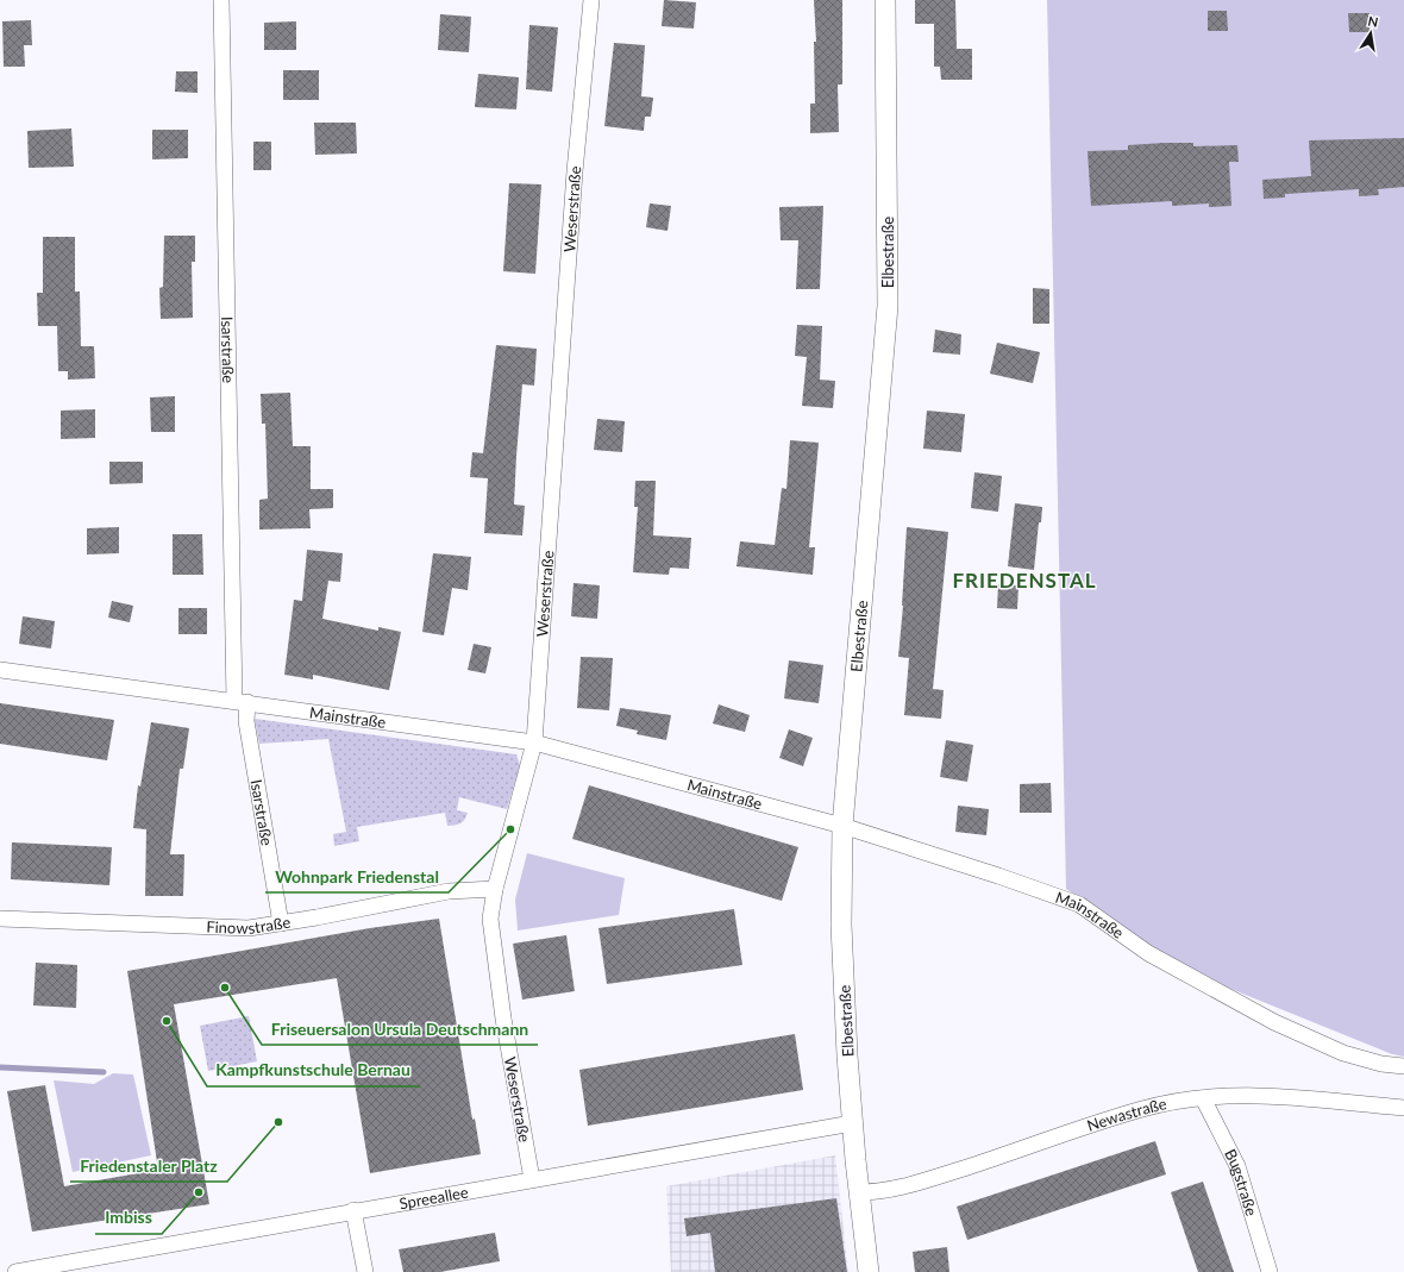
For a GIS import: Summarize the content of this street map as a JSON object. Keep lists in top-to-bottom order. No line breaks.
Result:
{"streets":{"street":["Weserstraße","Elbestraße","Isarstraße","Mainstraße","Finowstraße","Newastraße","Bugstraße","Spreeallee"]},"crossings":[["Weserstraße","Mainstraße"],["Weserstraße","Finowstraße"],["Weserstraße","Spreeallee"],["Elbestraße","Mainstraße"],["Elbestraße","Newastraße"],["Elbestraße","Spreeallee"],["Isarstraße","Mainstraße"],["Isarstraße","Finowstraße"],["Newastraße","Bugstraße"]],"districts":["FRIEDENSTAL"],"places":["Wohnpark Friedenstal","Friseuersalon Ursula Deutschmann","Kampfkunstschule Bernau","Friedenstaler Platz","Imbiss"],"north":"top"}
